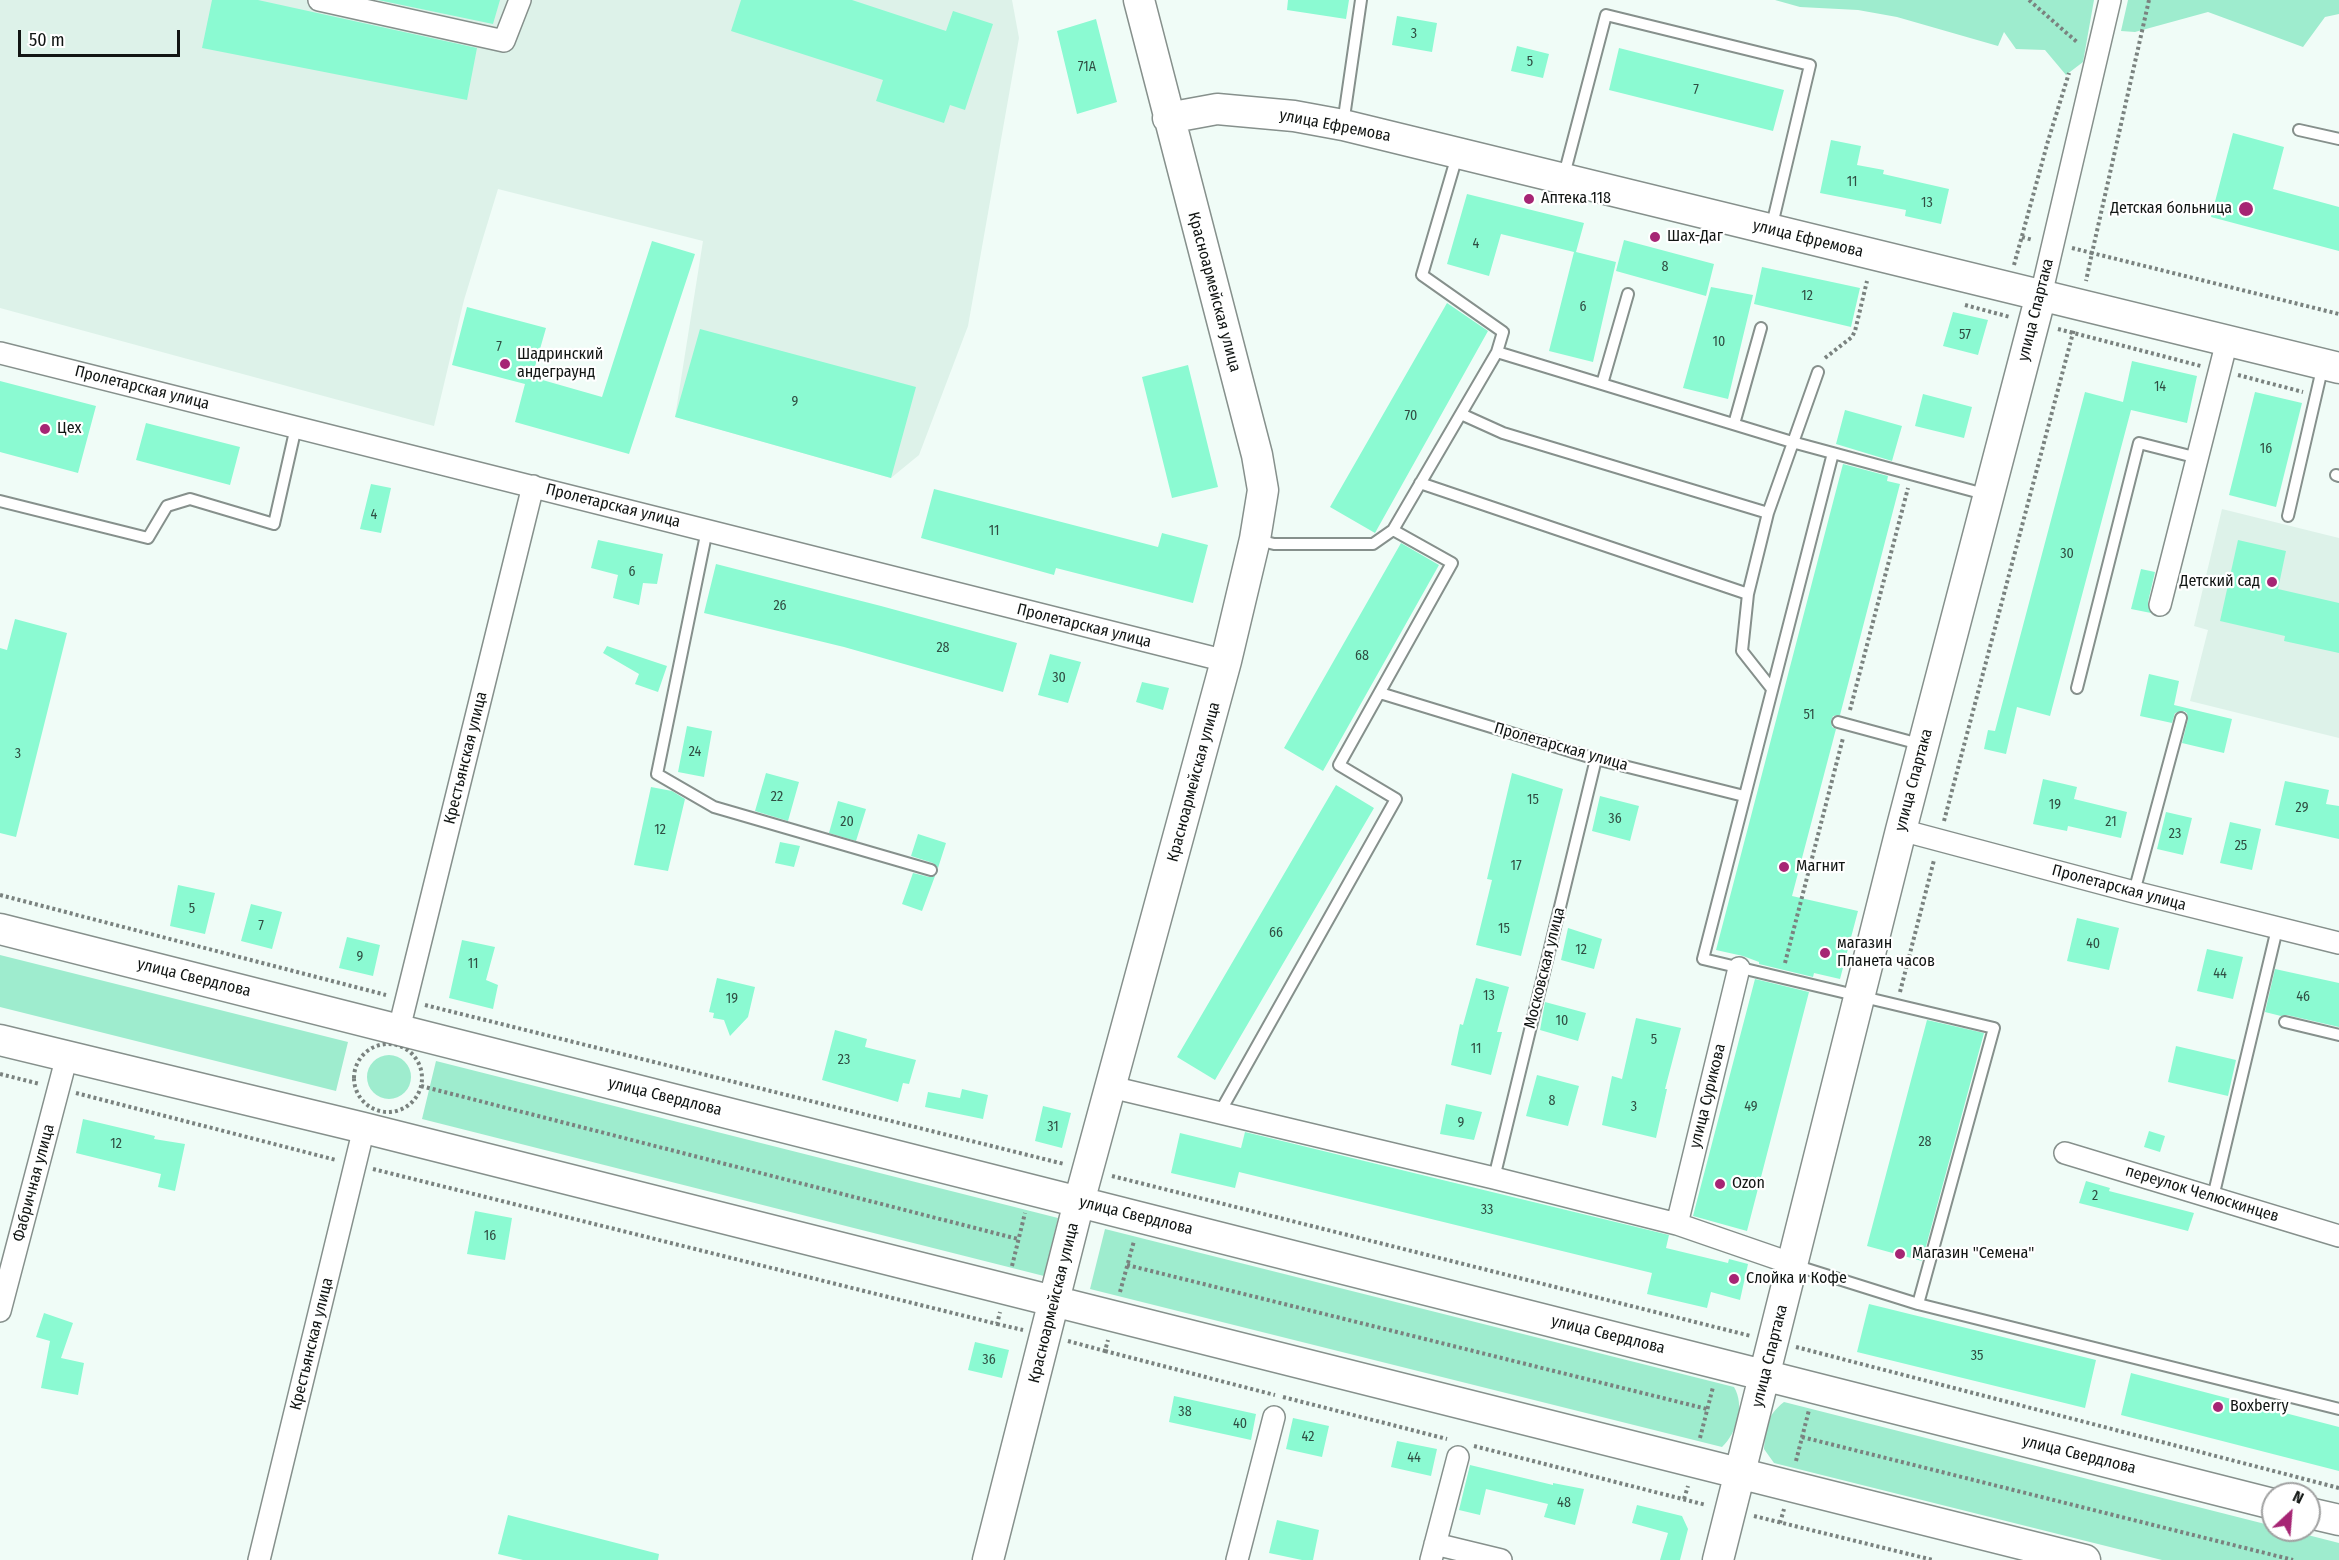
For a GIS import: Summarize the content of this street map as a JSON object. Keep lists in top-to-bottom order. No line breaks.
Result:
{"streets":{"main road":["улица Ефремова","Красноармейская улица","улица Спартака","улица Свердлова"],"street":["Пролетарская улица","Крестьянская улица","улица Сурикова","Фабричная улица","переулок Челюскинцев"],"lane":["Московская улица"]},"crossings":[["улица Ефремова","Красноармейская улица"],["улица Ефремова","улица Спартака"],["Красноармейская улица","Пролетарская улица"],["Красноармейская улица","улица Свердлова"],["улица Спартака","Пролетарская улица"],["улица Спартака","улица Свердлова"],["Пролетарская улица","Крестьянская улица"],["Пролетарская улица","Московская улица"],["Крестьянская улица","улица Свердлова"]],"places":["Аптека 118","Детская больница","Шах-Даг","Шадринский андеграунд","Цех","Детский сад","Магнит","магазин Планета часов","Ozon","Магазин \"Семена\"","Слойка и Кофе","Boxberry"],"house_numbers":["3","5","71А","7","11","13","4","8","12","6","57","10","7","14","9","70","16","4","11","30","6","26","28","68","30","51","24","3","22","15","19","29","36","20","21","12","23","25","17","5","7","15","66","40","12","9","11","44","13","46","19","10","5","11","23","8","3","49","9","31","28","12","2","33","16","35","36","38","40","42","44","48"],"scale_bar":"50 m","north":"top right"}
